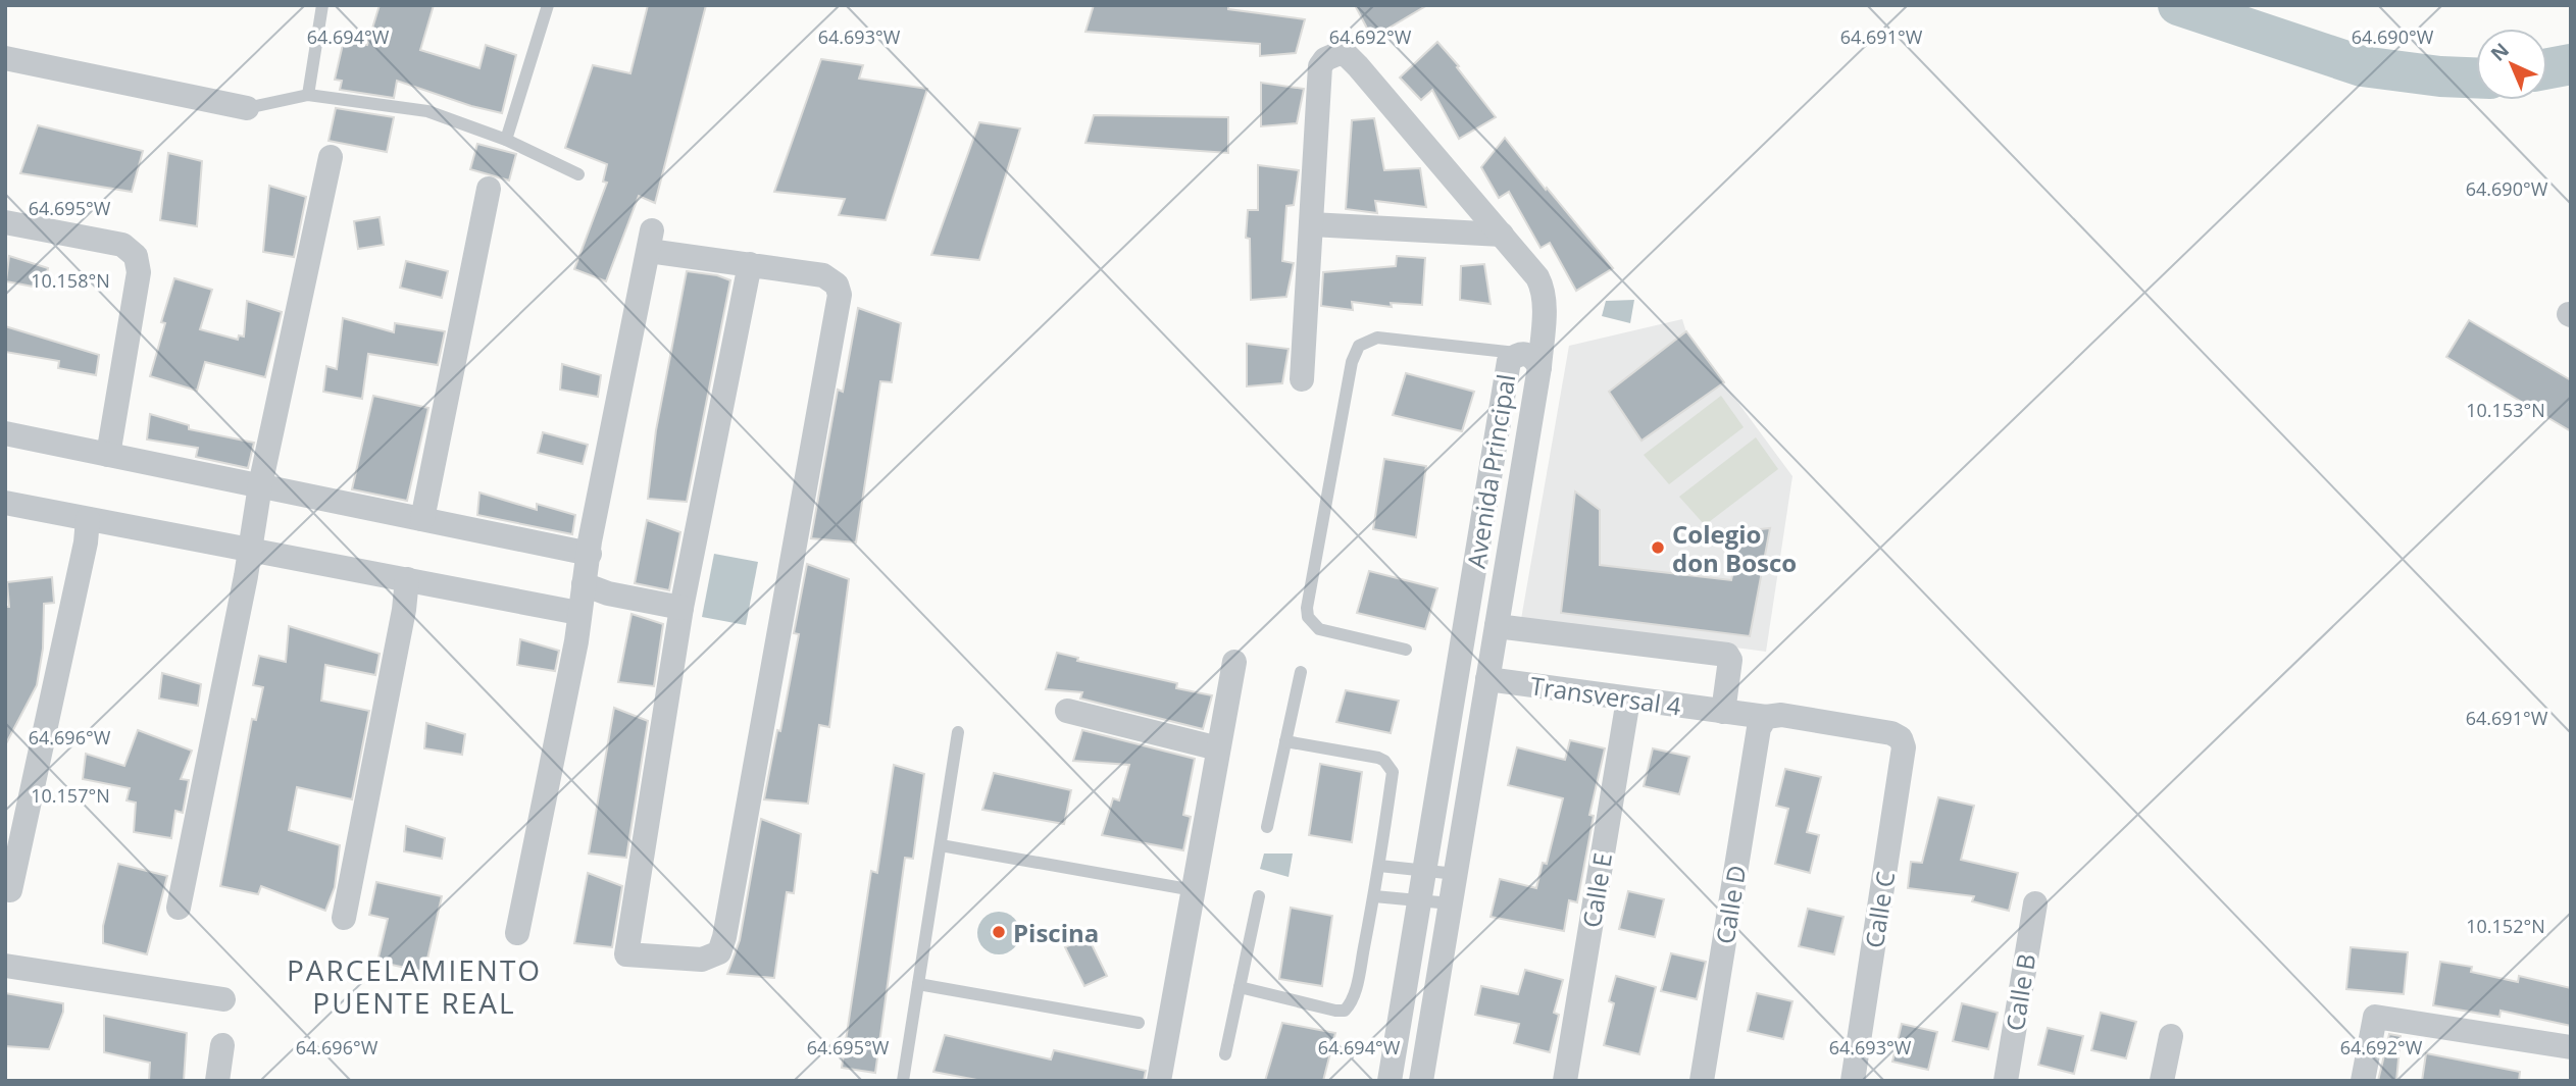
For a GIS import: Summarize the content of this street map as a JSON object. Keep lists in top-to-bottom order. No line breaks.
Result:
{"streets":{"street":["Avenida Principal","Transversal 4","Calle E","Calle D","Calle C","Calle B"]},"crossings":[["Avenida Principal","Transversal 4"],["Transversal 4","Calle E"],["Transversal 4","Calle D"],["Transversal 4","Calle C"]],"districts":["PARCELAMIENTO PUENTE REAL"],"places":["Colegio don Bosco","Piscina"],"north":"top left","coordinates":["64.692°W","64.694°W","64.693°W","64.691°W","64.690°W","64.695°W","10.158°N","10.153°N","64.696°W","10.157°N","10.152°N"]}
